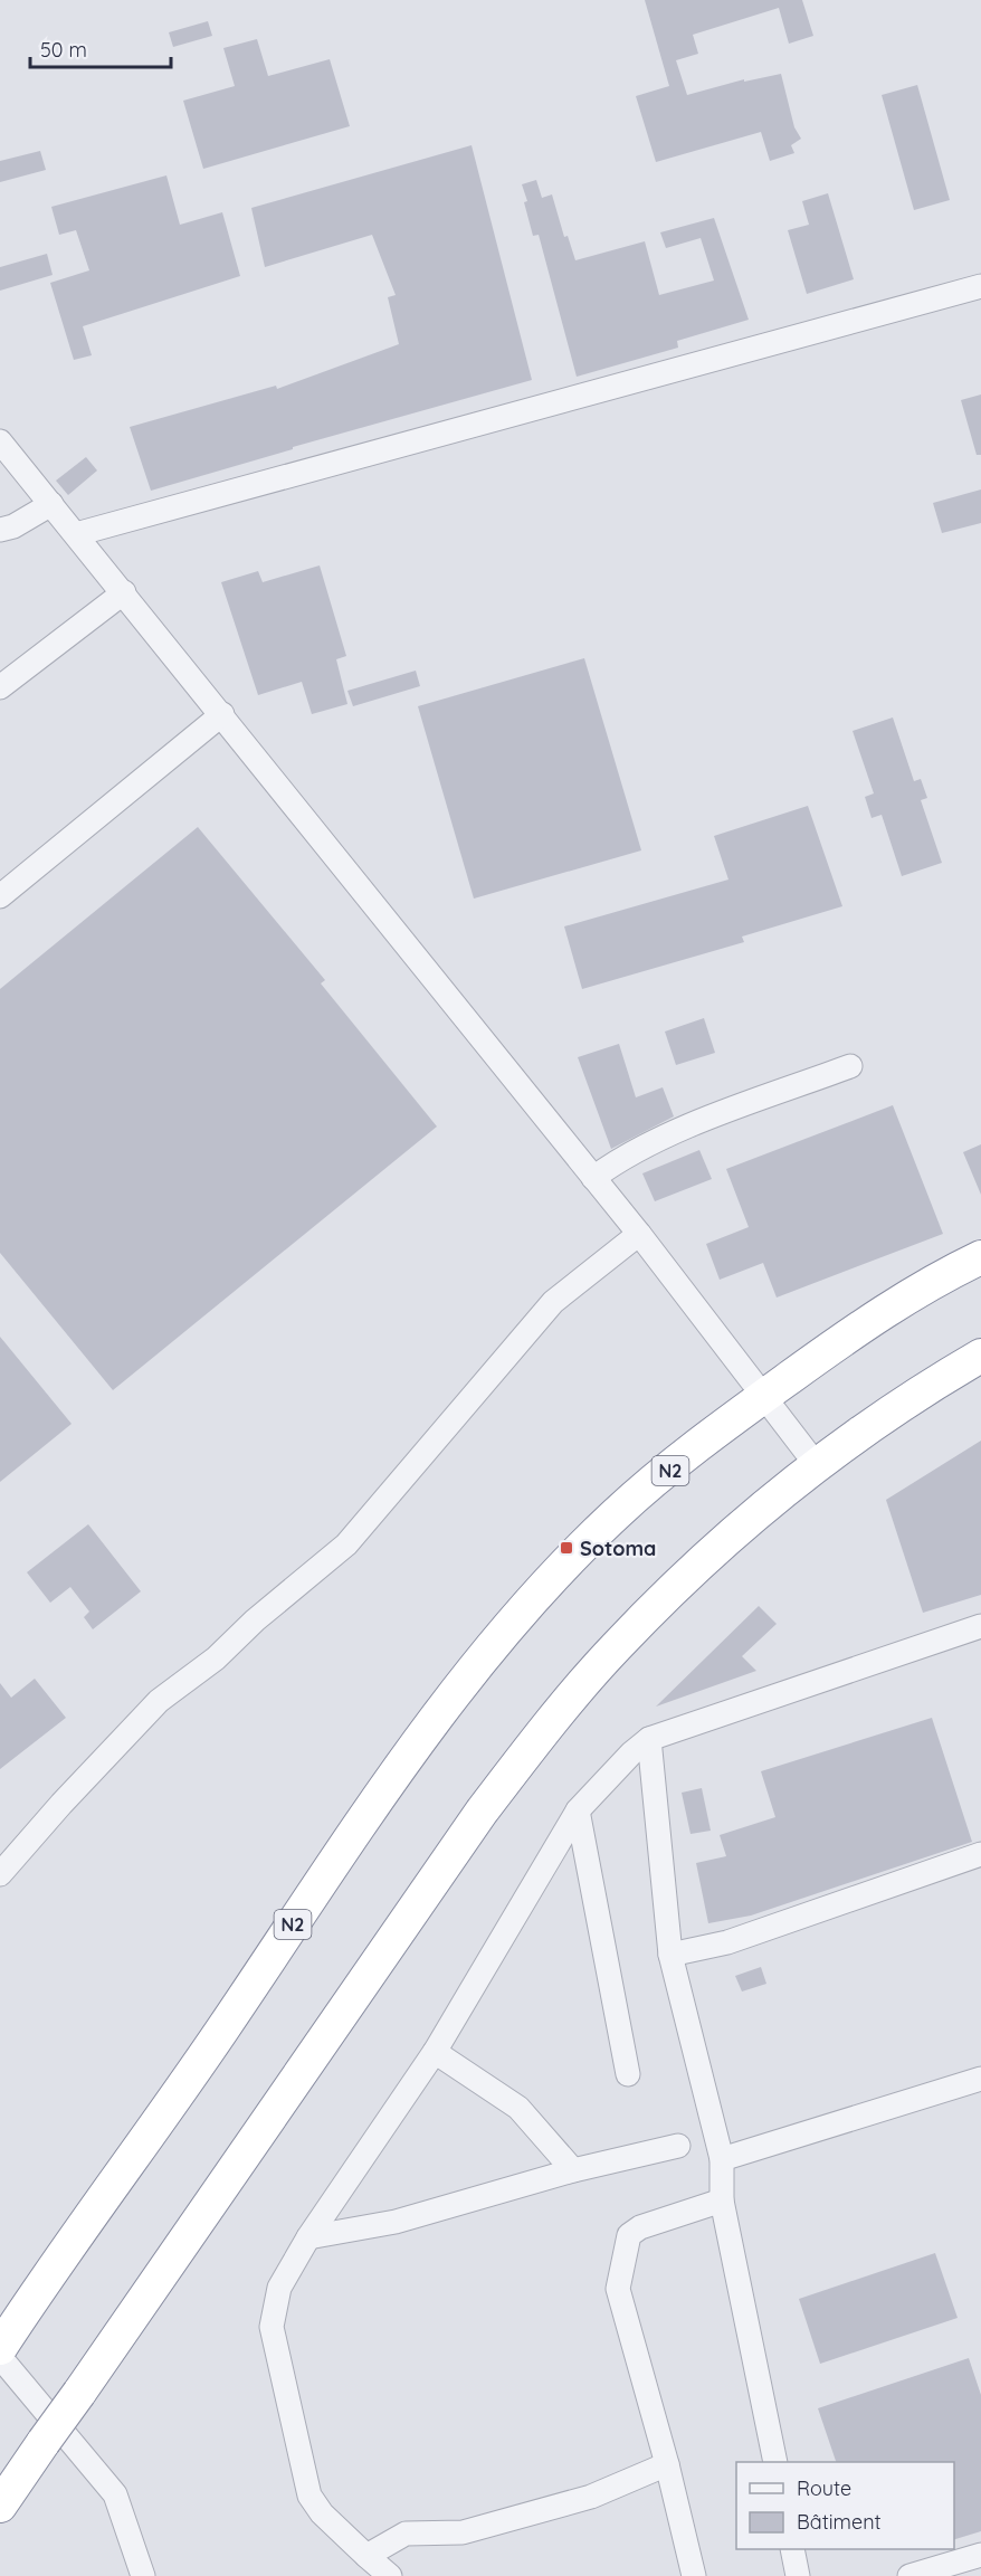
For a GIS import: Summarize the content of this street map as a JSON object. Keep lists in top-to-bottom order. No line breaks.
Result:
{"streets":{"highway":["N2"]},"places":{"transit":["Sotoma"]},"legend":["Route","Bâtiment"],"scale_bar":"50 m"}
